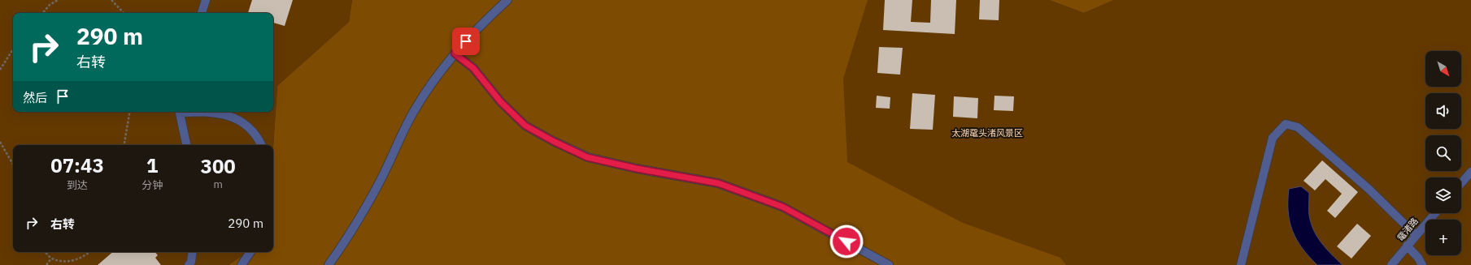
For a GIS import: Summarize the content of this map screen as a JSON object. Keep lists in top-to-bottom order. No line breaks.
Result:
{"streets":{"street":["鼋渚路"]},"parks":["太湖鼋头渚风景区"],"north":"bottom right","page":{"turn":["290 m","右转"],"map_buttons":"+","then":"然后","eta":["07:43","到达","1","分钟","300","m"],"list":[{"name":"右转","value":"290 m"}]}}
